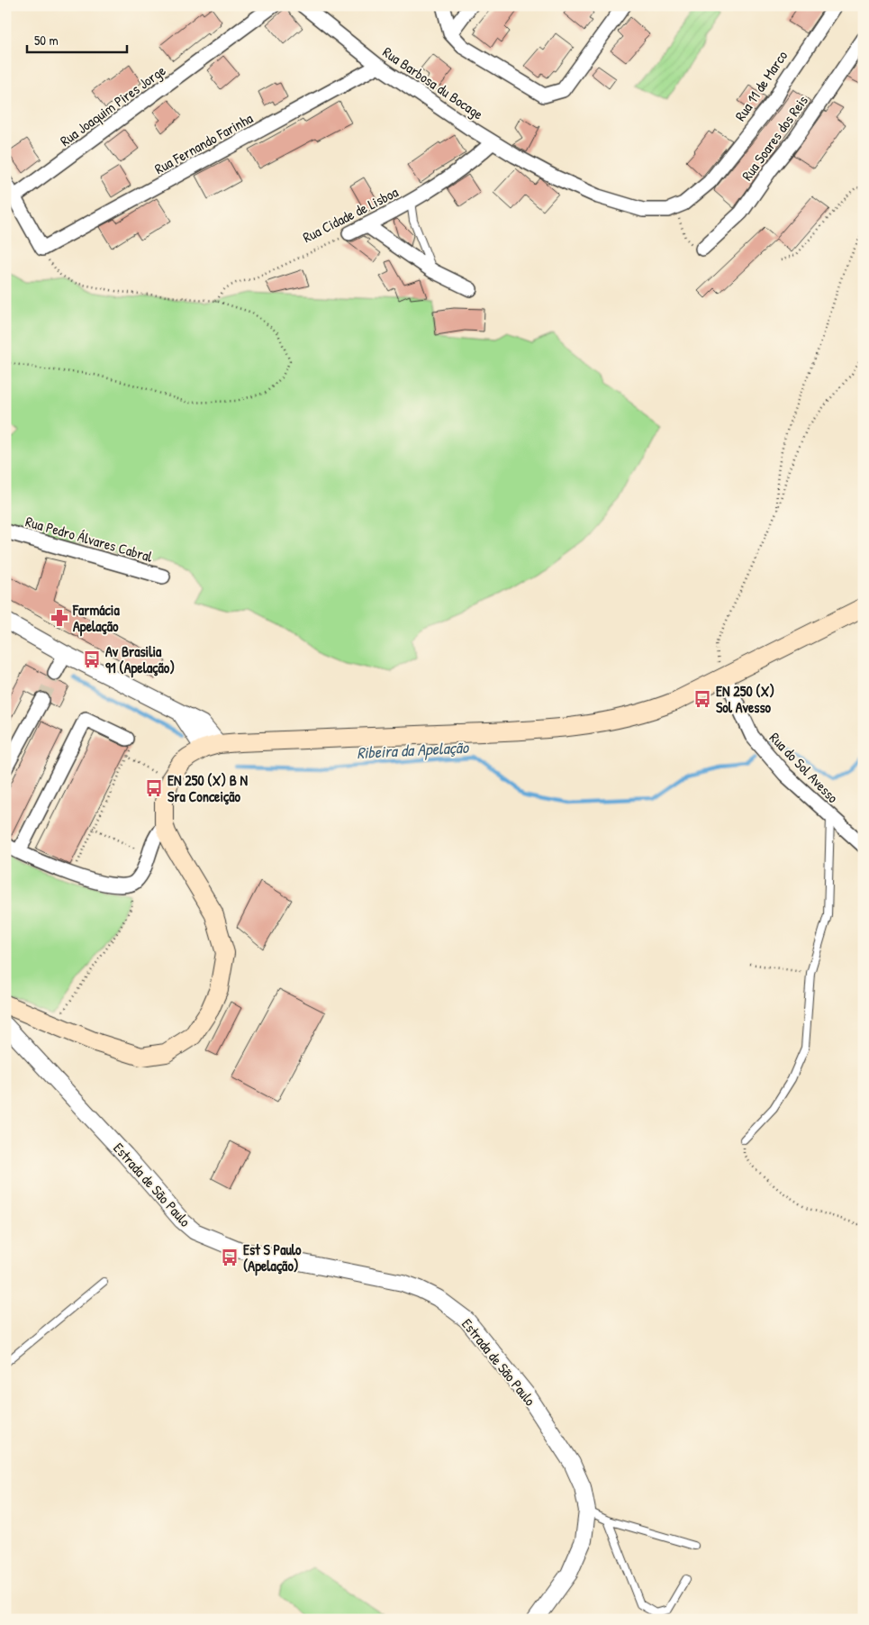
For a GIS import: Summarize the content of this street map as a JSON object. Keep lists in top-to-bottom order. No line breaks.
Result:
{"streets":{"street":["Rua Barbosa du Bocage","Rua 11 de Marco","Rua Joaquim Pires Jorge","Rua Soares dos Reis","Rua Fernando Farinha","Rua Cidade de Lisboa","Rua Pedro Álvares Cabral","Rua do Sol Avesso","Estrada de São Paulo"]},"crossings":[["Rua Barbosa du Bocage","Rua 11 de Marco"],["Rua Barbosa du Bocage","Rua Fernando Farinha"],["Rua Barbosa du Bocage","Rua Cidade de Lisboa"]],"water":["Ribeira da Apelação"],"places":{"pharmacy":["Farmácia Apelação"],"bus stop":["Av Brasilia 91 (Apelação)","EN 250 (X) Sol Avesso","EN 250 (X) B N Sra Conceição","Est S Paulo (Apelação)"]},"scale_bar":"50 m"}
